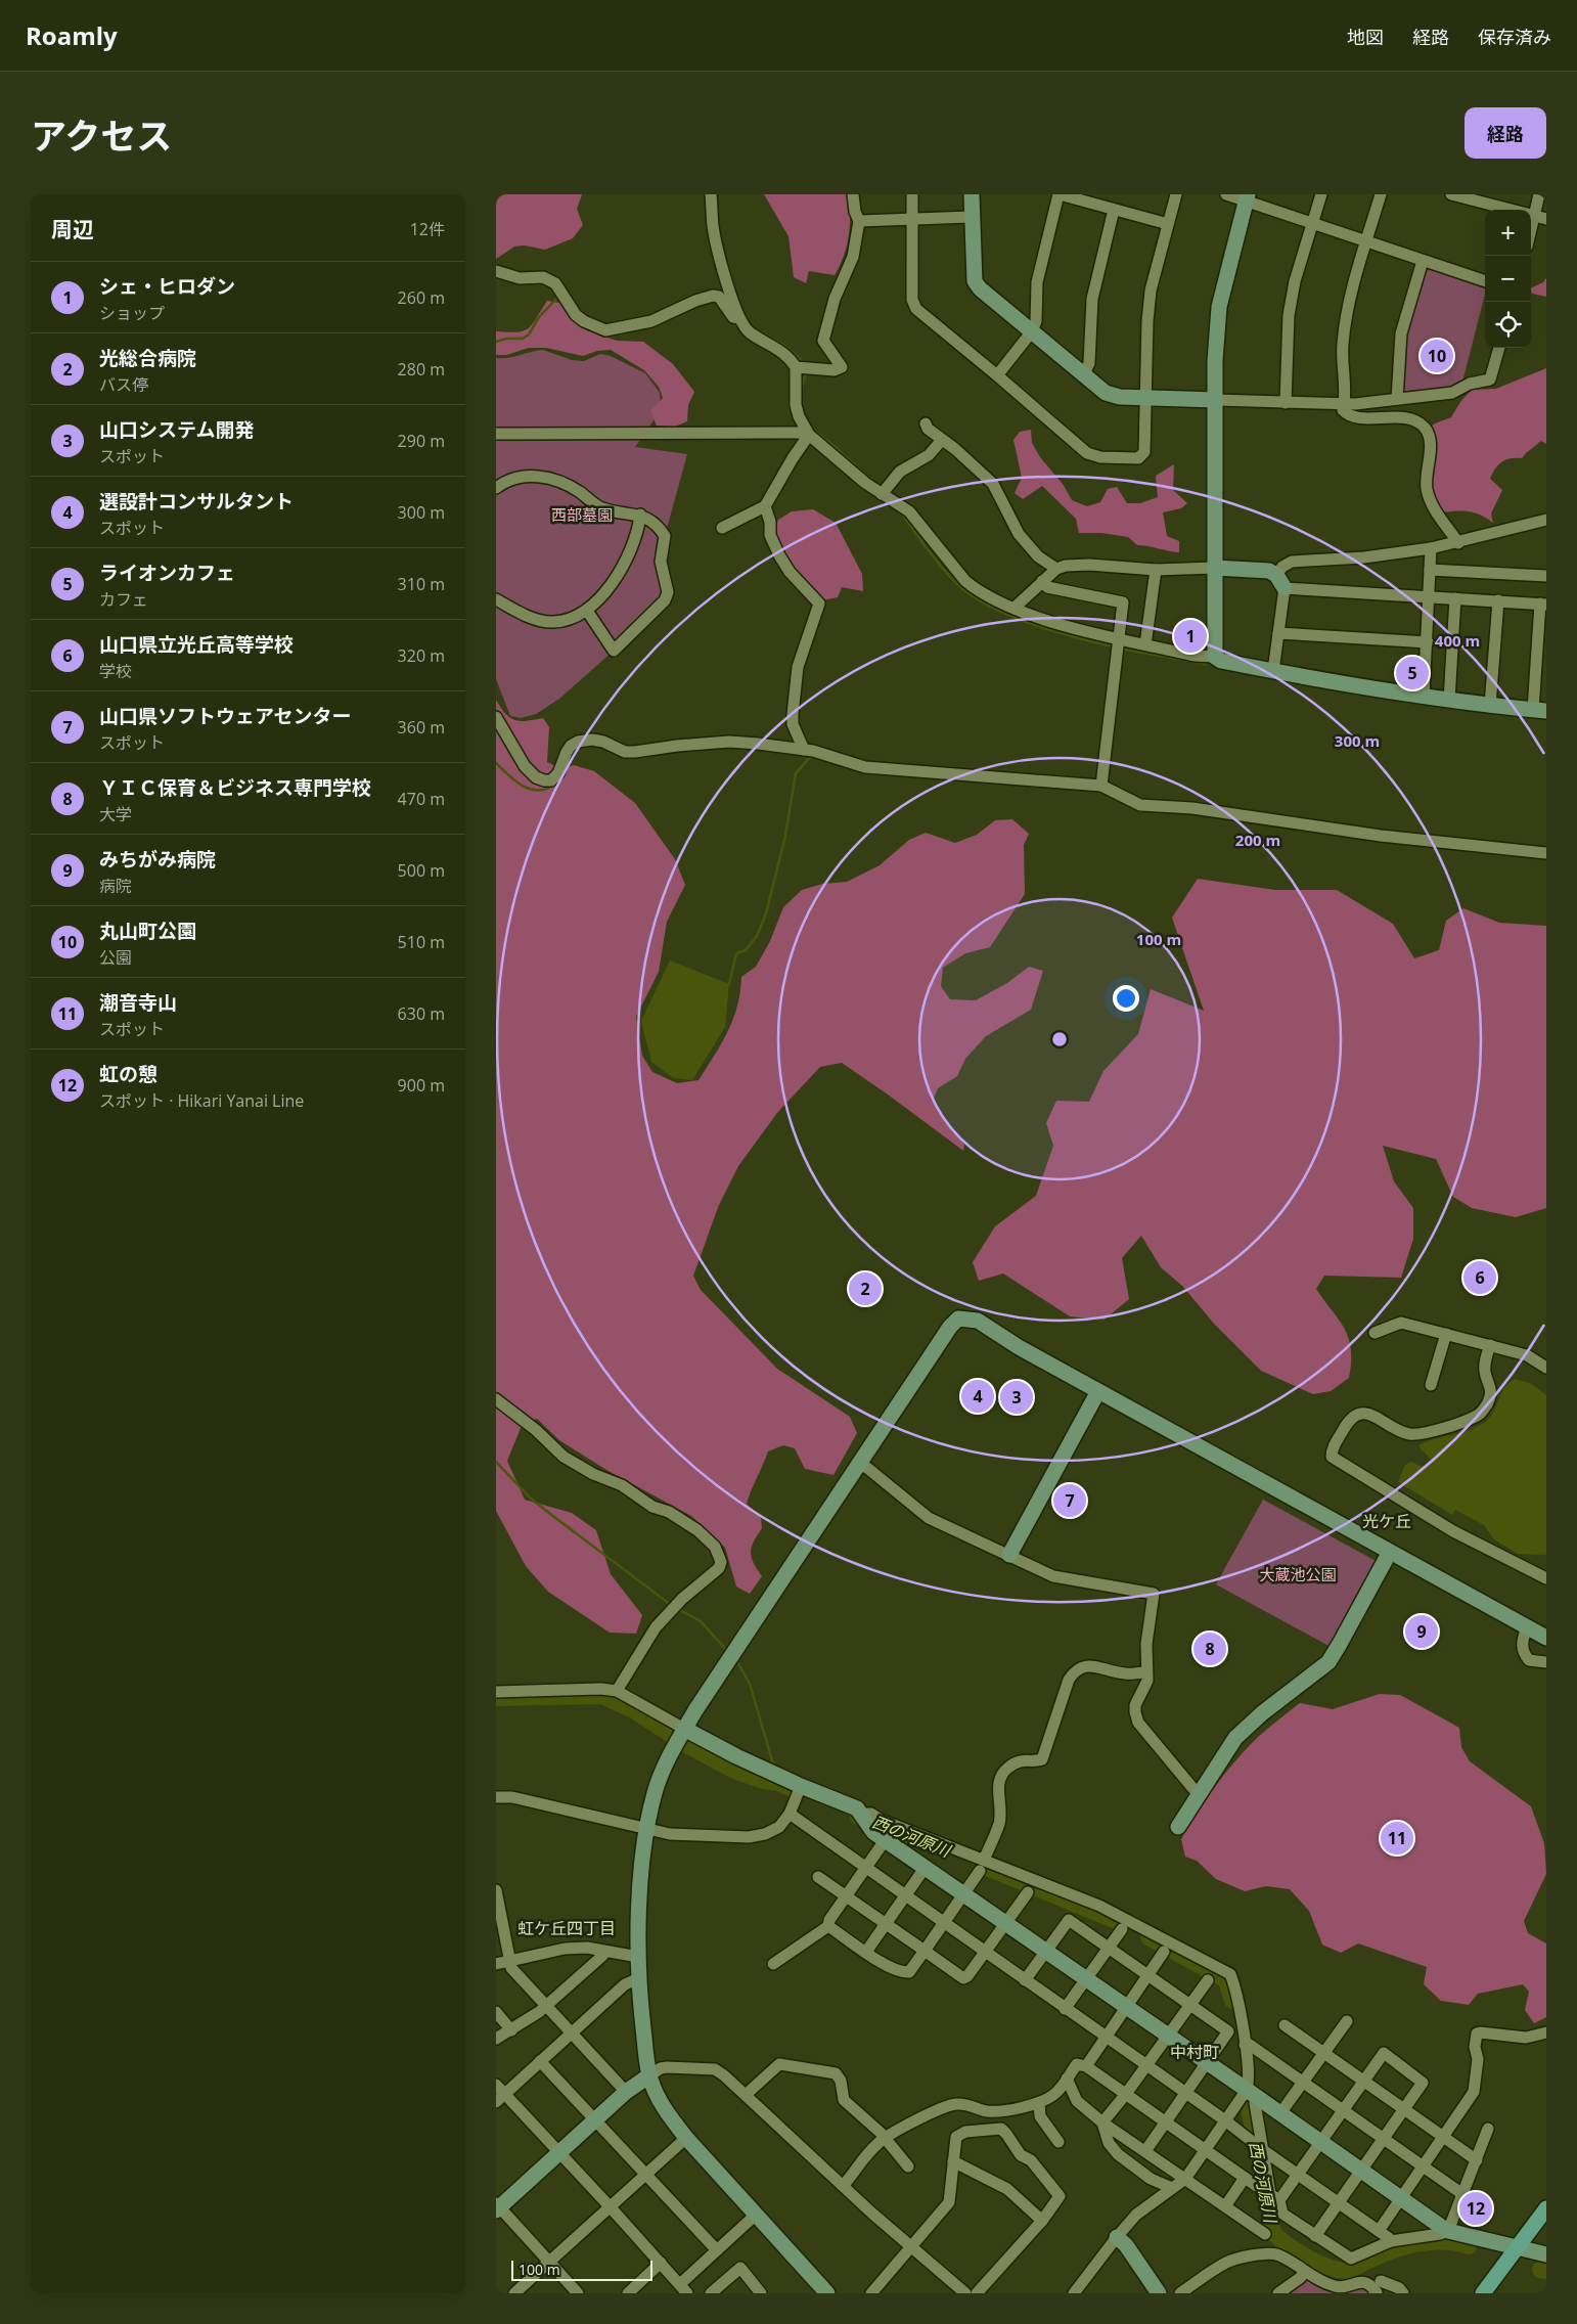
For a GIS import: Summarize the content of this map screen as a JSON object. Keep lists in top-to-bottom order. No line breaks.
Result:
{"districts":["光ケ丘","虹ケ丘四丁目","中村町"],"water":["西の河原川"],"parks":["西部墓園","大蔵池公園"],"scale_bar":"100 m","page":{"header":"Roamly","nav":["地図","経路","保存済み"],"title":"アクセス","buttons":"経路","heading":["周辺","12件"],"map_buttons":["+","−"],"list":[{"mark":"1","name":"シェ・ヒロダン","note":"ショップ","value":"260 m"},{"mark":"2","name":"光総合病院","note":"バス停","value":"280 m"},{"mark":"3","name":"山口システム開発","note":"スポット","value":"290 m"},{"mark":"4","name":"選設計コンサルタント","note":"スポット","value":"300 m"},{"mark":"5","name":"ライオンカフェ","note":"カフェ","value":"310 m"},{"mark":"6","name":"山口県立光丘高等学校","note":"学校","value":"320 m"},{"mark":"7","name":"山口県ソフトウェアセンター","note":"スポット","value":"360 m"},{"mark":"8","name":"ＹＩＣ保育＆ビジネス専門学校","note":"大学","value":"470 m"},{"mark":"9","name":"みちがみ病院","note":"病院","value":"500 m"},{"mark":"10","name":"丸山町公園","note":"公園","value":"510 m"},{"mark":"11","name":"潮音寺山","note":"スポット","value":"630 m"},{"mark":"12","name":"虹の憩","note":"スポット · Hikari Yanai Line","value":"900 m"}],"pins":["10","1","5","6","2","4","3","7","9","8","11","12"],"scale":"100 m"},"rings":["400 m","300 m","200 m","100 m"]}
